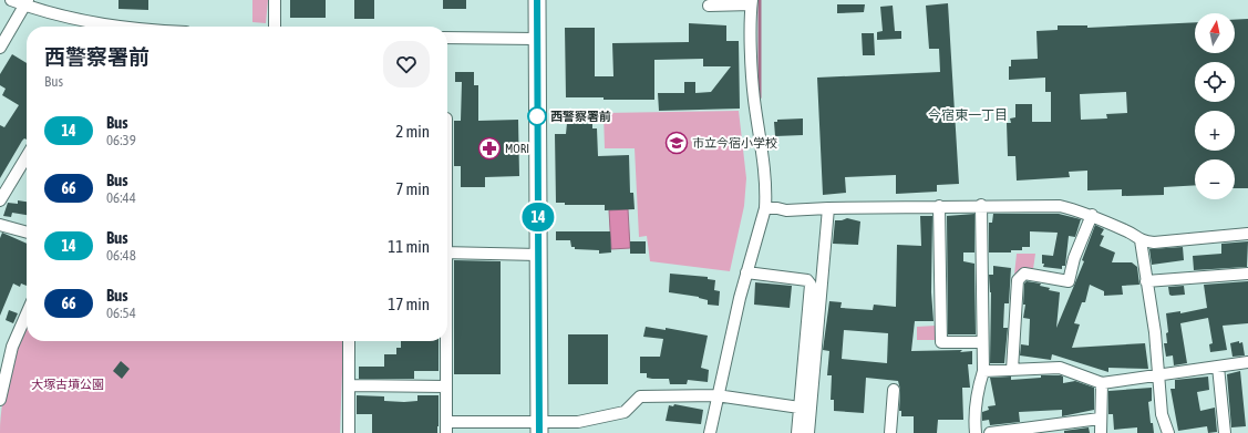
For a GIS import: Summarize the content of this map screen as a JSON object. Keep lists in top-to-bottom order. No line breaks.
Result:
{"districts":["今宿東一丁目"],"parks":["大塚古墳公園"],"places":{"other":["西警察署前"],"school or university":["市立今宿小学校"],"pharmacy":["MORI"]},"lines":["bus line 14"],"north":"top","page":{"on_map":"14","map_buttons":["+","−"],"heading":["西警察署前","Bus"],"list":[{"mark":"14","name":"Bus","note":"06:39","value":"2 min"},{"mark":"66","name":"Bus","note":"06:44","value":"7 min"},{"mark":"14","name":"Bus","note":"06:48","value":"11 min"},{"mark":"66","name":"Bus","note":"06:54","value":"17 min"}]}}
